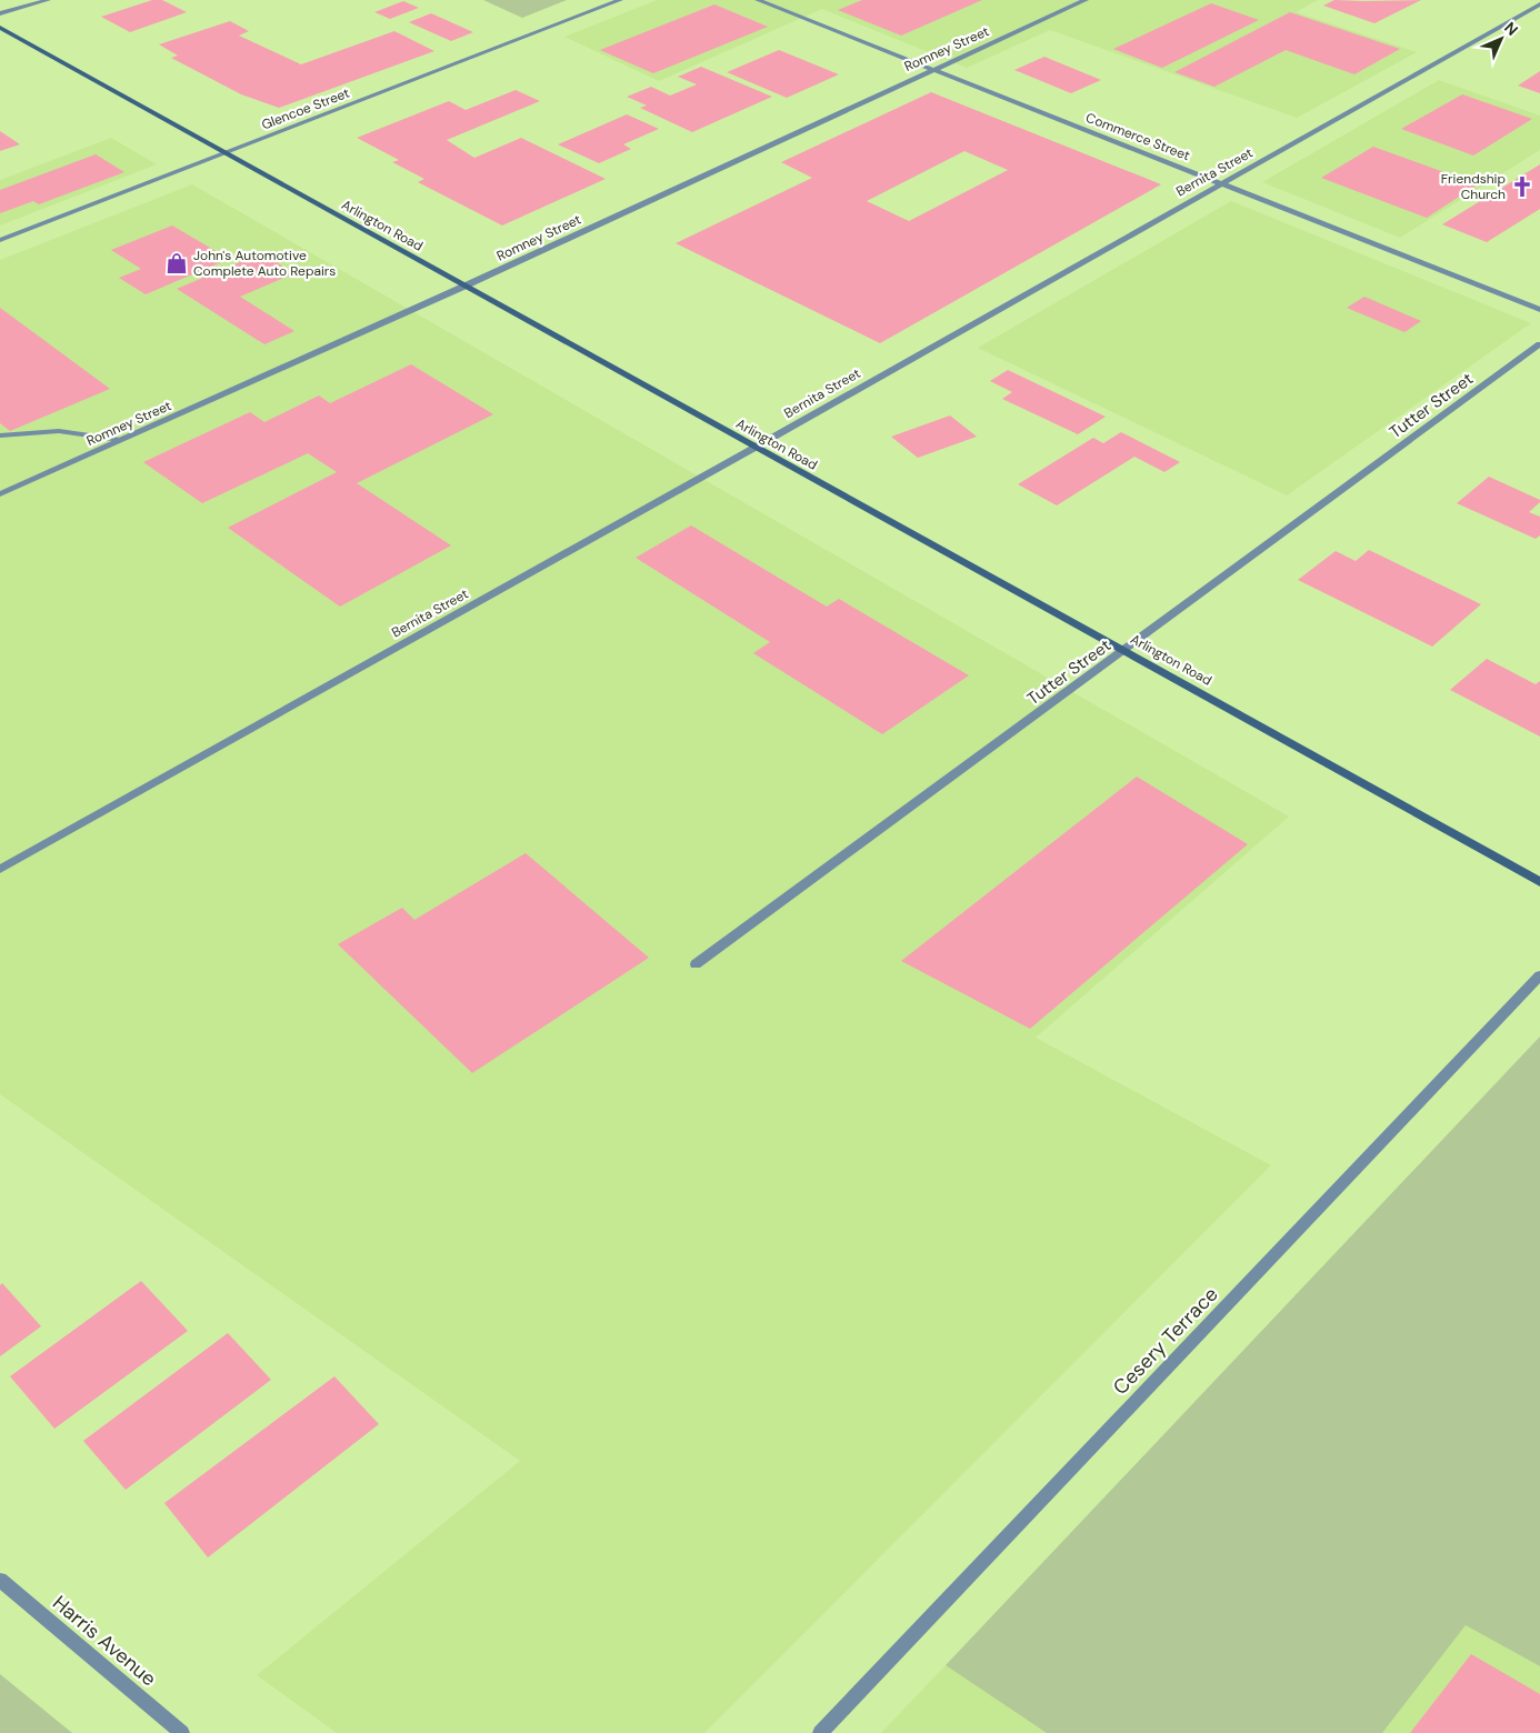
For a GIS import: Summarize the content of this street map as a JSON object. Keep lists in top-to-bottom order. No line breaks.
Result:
{"streets":{"main road":["Arlington Road"],"street":["Romney Street","Glencoe Street","Commerce Street","Bernita Street","Tutter Street","Cesery Terrace","Harris Avenue"]},"crossings":[["Romney Street","Commerce Street"],["Romney Street","Arlington Road"],["Glencoe Street","Arlington Road"],["Commerce Street","Bernita Street"],["Bernita Street","Arlington Road"],["Arlington Road","Tutter Street"]],"places":{"church":["Friendship Church"],"shop":["John's Automotive Complete Auto Repairs"]},"north":"top right"}
